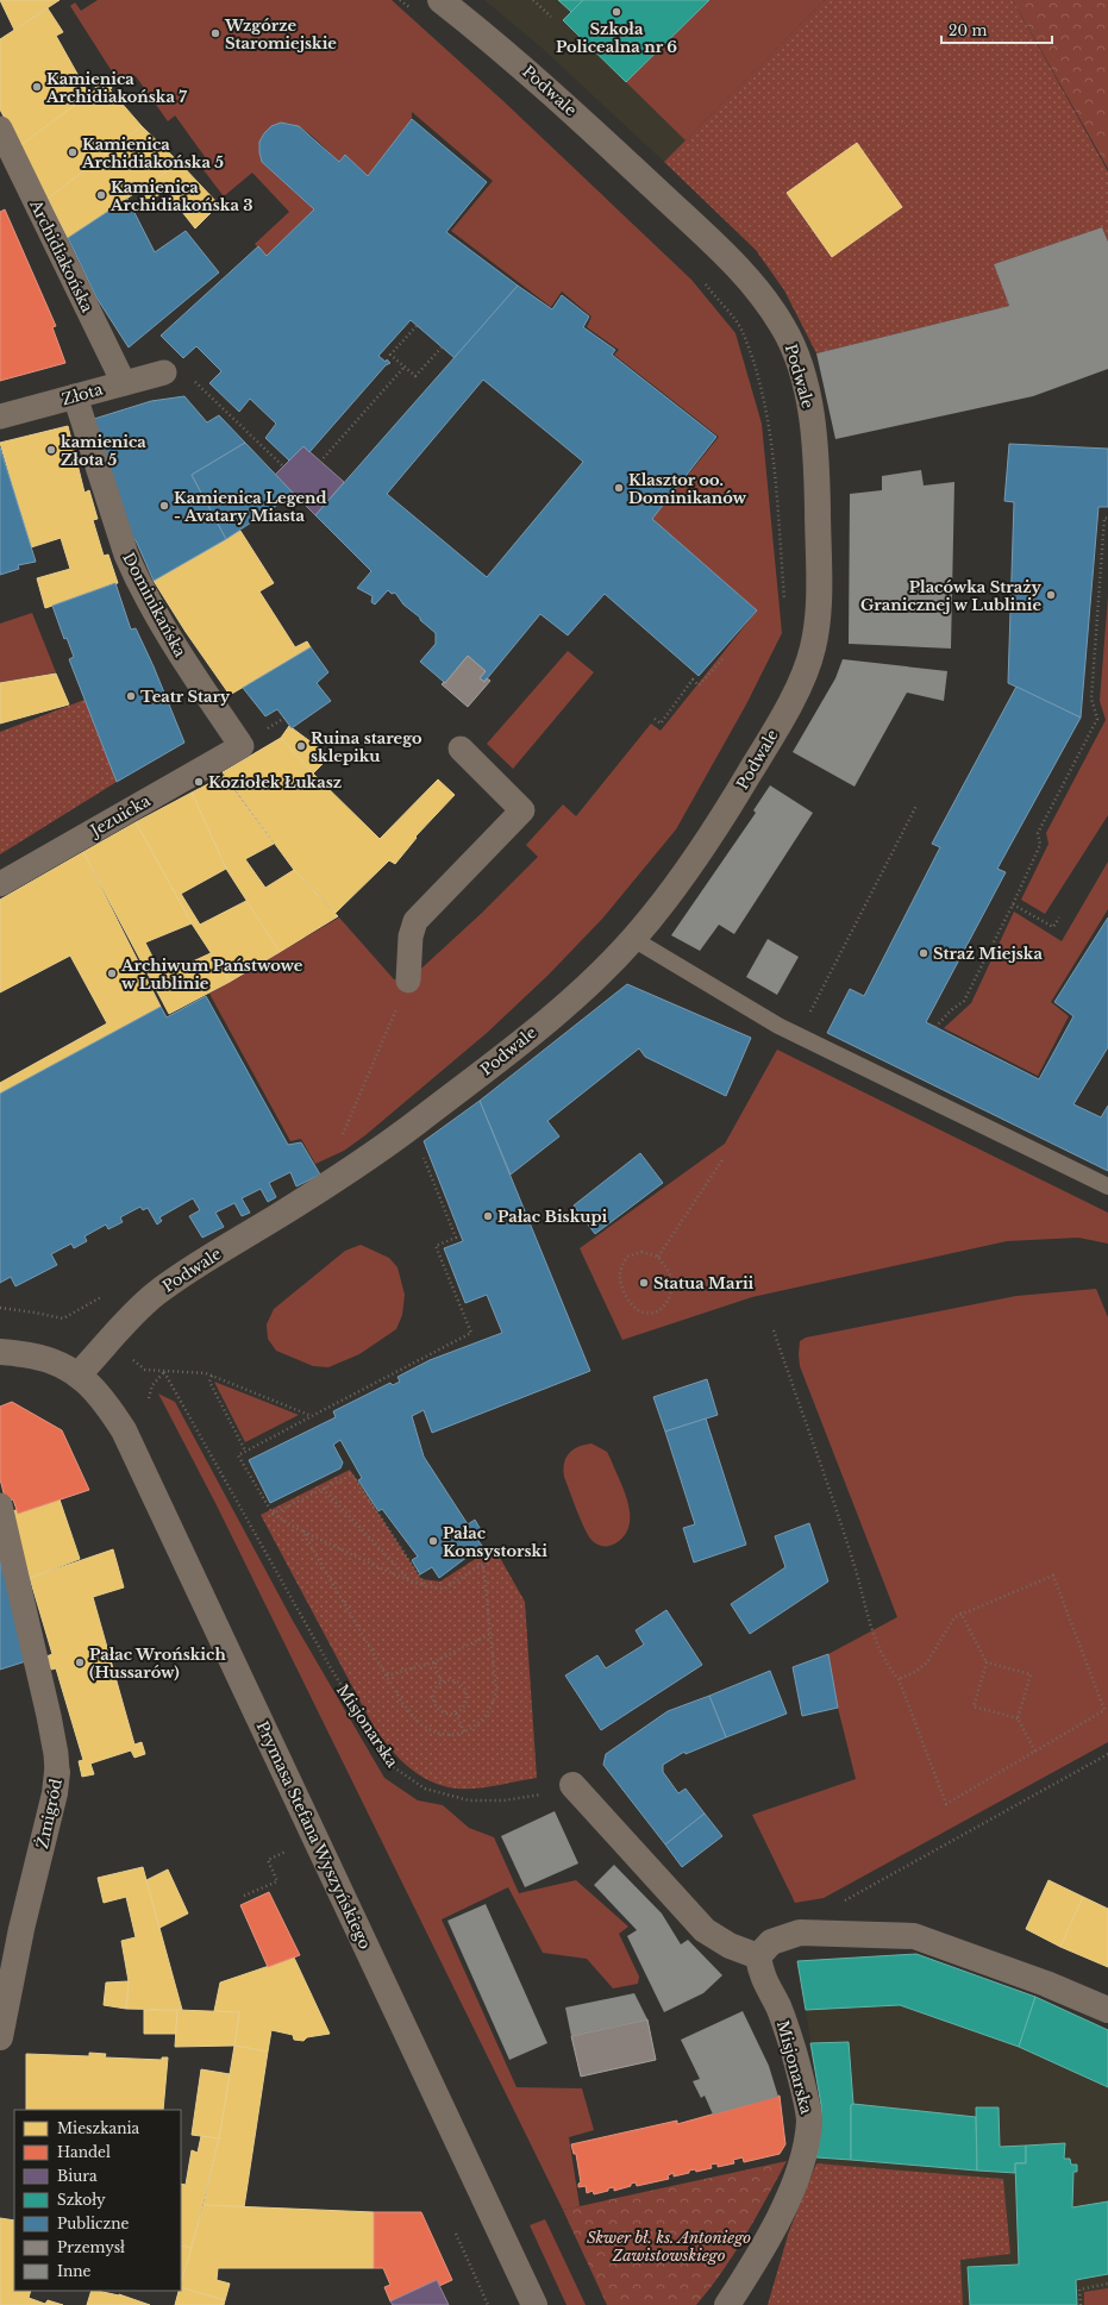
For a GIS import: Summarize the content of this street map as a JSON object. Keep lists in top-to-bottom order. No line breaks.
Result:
{"streets":{"street":["Podwale","Archidiakońska","Złota","Dominikańska","Jezuicka","Misjonarska","Żmigród","Prymasa Stefana Wyszyńskiego"]},"crossings":[["Podwale","Prymasa Stefana Wyszyńskiego"],["Archidiakońska","Złota"],["Złota","Dominikańska"],["Dominikańska","Jezuicka"]],"parks":["Skwer bł. ks. Antoniego Zawistowskiego"],"places":["Szkoła Policealna nr 6","Wzgórze Staromiejskie","Kamienica Archidiakońska 7","Kamienica Archidiakońska 5","Kamienica Archidiakońska 3","kamienica Złota 5","Klasztor oo. Dominikanów","Kamienica Legend - Avatary Miasta","Placówka Straży Granicznej w Lublinie","Teatr Stary","Ruina starego sklepiku","Koziołek Łukasz","Straż Miejska","Archiwum Państwowe w Lublinie","Pałac Biskupi","Statua Marii","Pałac Konsystorski","Pałac Wrońskich (Hussarów)"],"legend":["Mieszkania","Handel","Biura","Szkoły","Publiczne","Przemysł","Inne"],"scale_bar":"20 m"}
